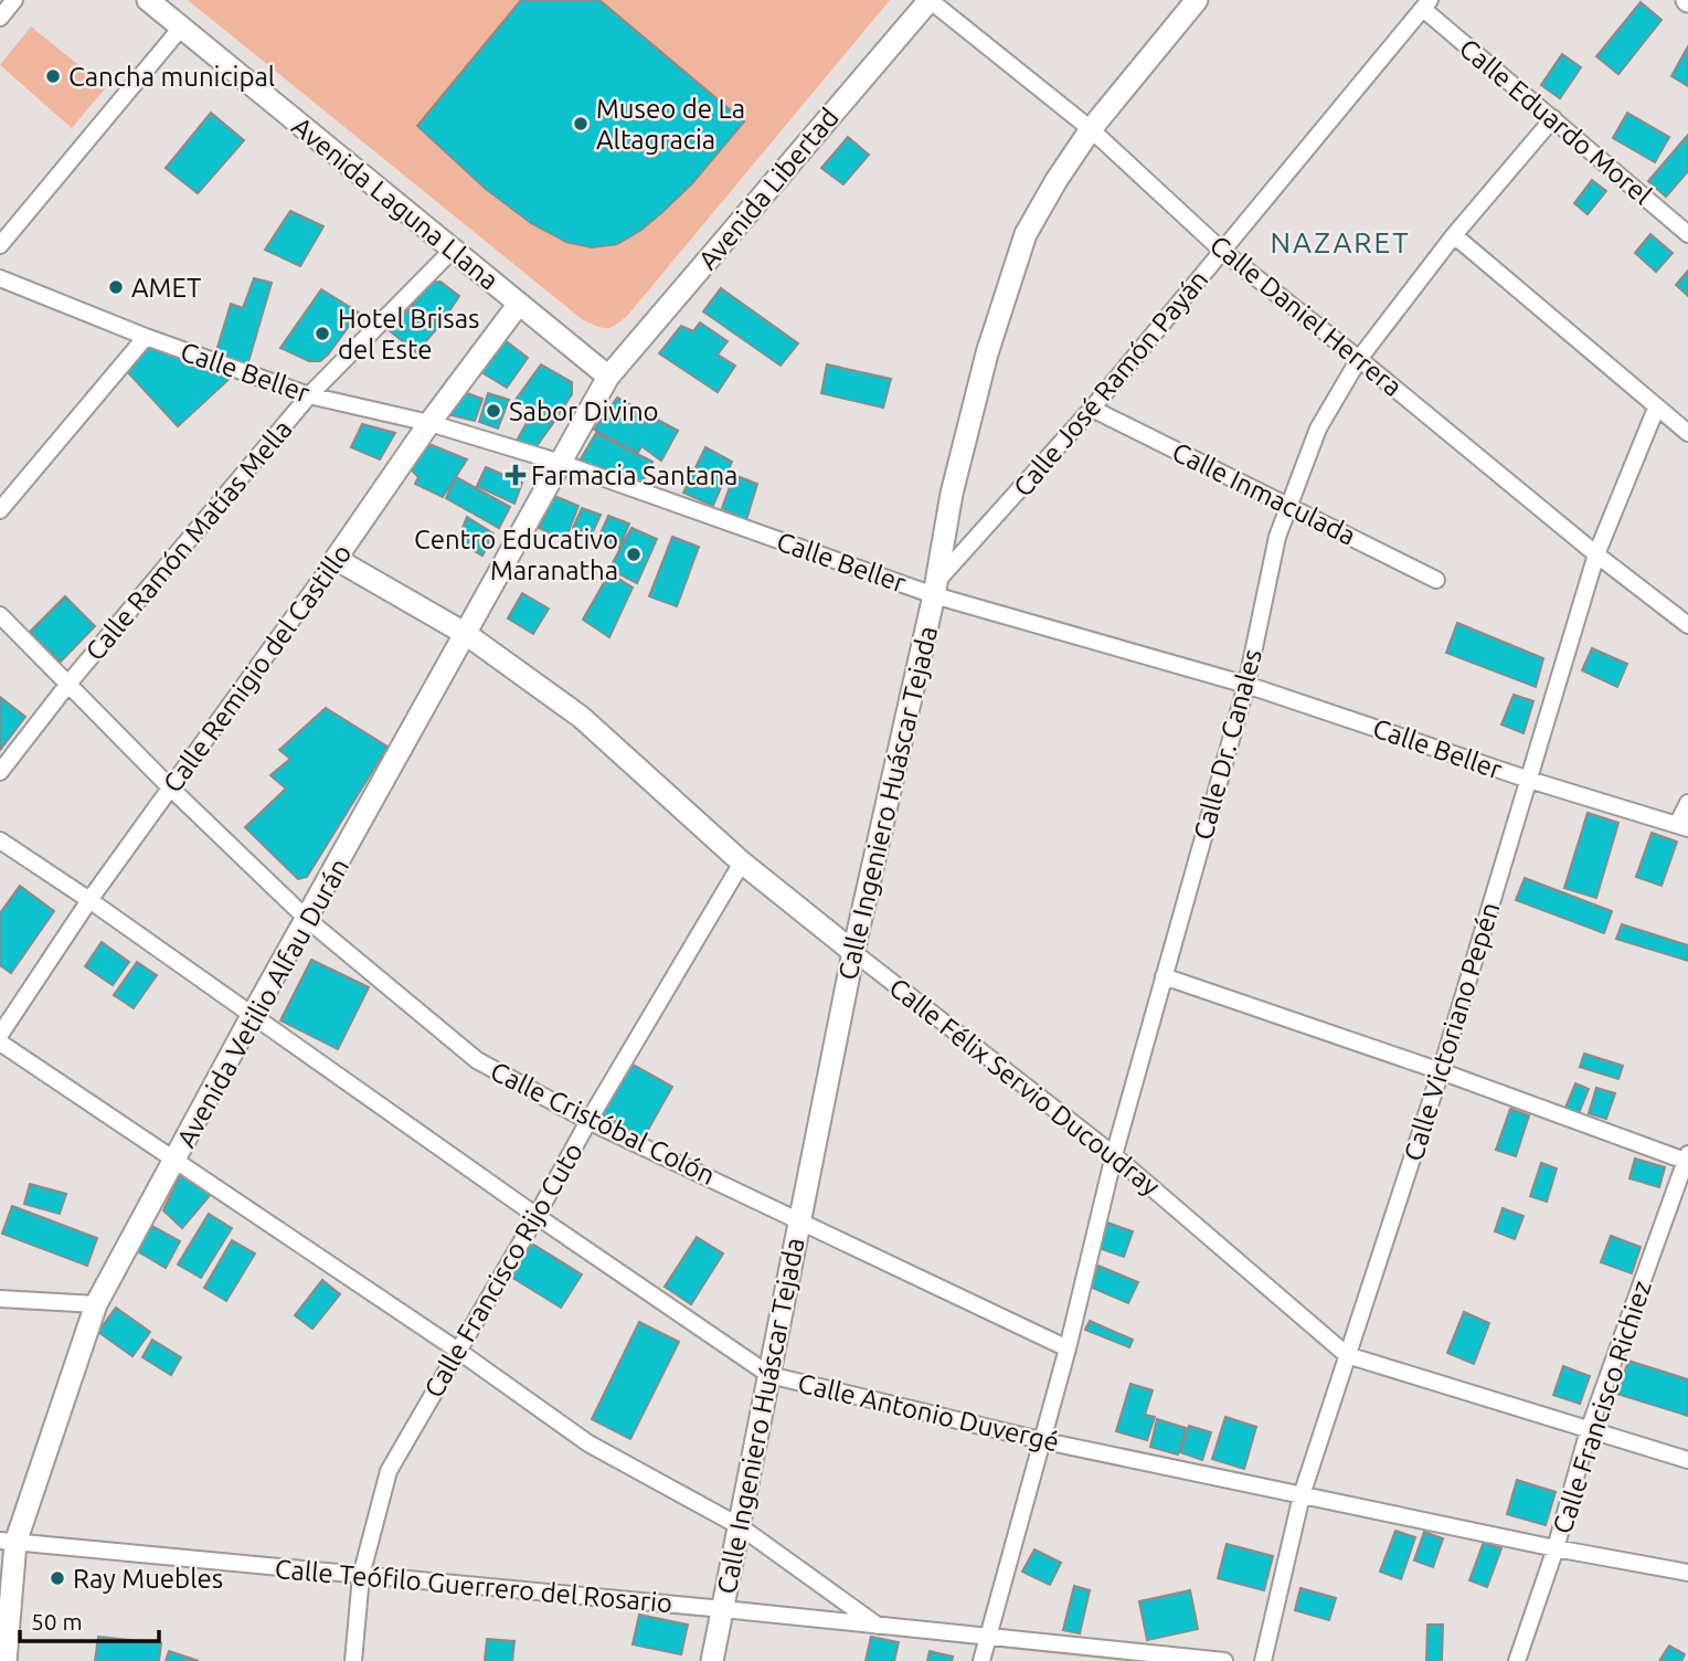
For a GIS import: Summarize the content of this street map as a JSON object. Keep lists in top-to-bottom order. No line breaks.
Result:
{"streets":{"main road":["Avenida Libertad","Avenida Laguna Llana","Calle Remigio del Castillo","Calle Ingeniero Huáscar Tejada","Avenida Vetilio Alfau Durán","Calle Félix Servio Ducoudray"],"street":["Calle Eduardo Morel","Calle Daniel Herrera","Calle Beller","Calle José Ramón Payán","Calle Inmaculada","Calle Ramón Matías Mella","Calle Dr. Canales","Calle Victoriano Pepén","Calle Cristóbal Colón","Calle Francisco Rijo Cuto","Calle Francisco Richiez","Calle Antonio Duvergé","Calle Teófilo Guerrero del Rosario"]},"crossings":[["Calle Eduardo Morel","Calle José Ramón Payán"],["Calle Eduardo Morel","Calle Dr. Canales"],["Avenida Libertad","Avenida Laguna Llana"],["Avenida Libertad","Calle Daniel Herrera"],["Avenida Libertad","Avenida Vetilio Alfau Durán"],["Avenida Laguna Llana","Calle Ramón Matías Mella"],["Avenida Laguna Llana","Calle Remigio del Castillo"],["Avenida Laguna Llana","Avenida Vetilio Alfau Durán"],["Calle Daniel Herrera","Calle José Ramón Payán"],["Calle Daniel Herrera","Calle Dr. Canales"],["Calle Daniel Herrera","Calle Ingeniero Huáscar Tejada"],["Calle Daniel Herrera","Calle Victoriano Pepén"],["Calle Beller","Calle José Ramón Payán"],["Calle Beller","Calle Ramón Matías Mella"],["Calle Beller","Calle Remigio del Castillo"],["Calle Beller","Calle Dr. Canales"],["Calle Beller","Calle Ingeniero Huáscar Tejada"],["Calle Beller","Avenida Vetilio Alfau Durán"],["Calle Beller","Calle Victoriano Pepén"],["Calle José Ramón Payán","Calle Inmaculada"],["Calle José Ramón Payán","Calle Ingeniero Huáscar Tejada"],["Calle Inmaculada","Calle Dr. Canales"],["Calle Ramón Matías Mella","Calle Cristóbal Colón"],["Calle Remigio del Castillo","Calle Félix Servio Ducoudray"],["Calle Remigio del Castillo","Calle Cristóbal Colón"],["Calle Remigio del Castillo","Calle Antonio Duvergé"],["Calle Dr. Canales","Calle Félix Servio Ducoudray"],["Calle Dr. Canales","Calle Cristóbal Colón"],["Calle Dr. Canales","Calle Antonio Duvergé"],["Calle Dr. Canales","Calle Teófilo Guerrero del Rosario"],["Calle Ingeniero Huáscar Tejada","Calle Félix Servio Ducoudray"],["Calle Ingeniero Huáscar Tejada","Calle Cristóbal Colón"],["Calle Ingeniero Huáscar Tejada","Calle Antonio Duvergé"],["Calle Ingeniero Huáscar Tejada","Calle Teófilo Guerrero del Rosario"],["Avenida Vetilio Alfau Durán","Calle Félix Servio Ducoudray"],["Avenida Vetilio Alfau Durán","Calle Cristóbal Colón"],["Avenida Vetilio Alfau Durán","Calle Antonio Duvergé"],["Avenida Vetilio Alfau Durán","Calle Teófilo Guerrero del Rosario"],["Calle Victoriano Pepén","Calle Félix Servio Ducoudray"],["Calle Victoriano Pepén","Calle Antonio Duvergé"],["Calle Félix Servio Ducoudray","Calle Francisco Rijo Cuto"],["Calle Félix Servio Ducoudray","Calle Francisco Richiez"],["Calle Cristóbal Colón","Calle Francisco Rijo Cuto"],["Calle Francisco Rijo Cuto","Calle Antonio Duvergé"],["Calle Francisco Rijo Cuto","Calle Teófilo Guerrero del Rosario"],["Calle Francisco Richiez","Calle Antonio Duvergé"]],"districts":["NAZARET"],"places":{"other":["Cancha municipal","Museo de La Altagracia","AMET","Hotel Brisas del Este","Sabor Divino","Centro Educativo Maranatha","Ray Muebles"],"health":["Farmacia Santana"]},"scale_bar":"50 m"}
